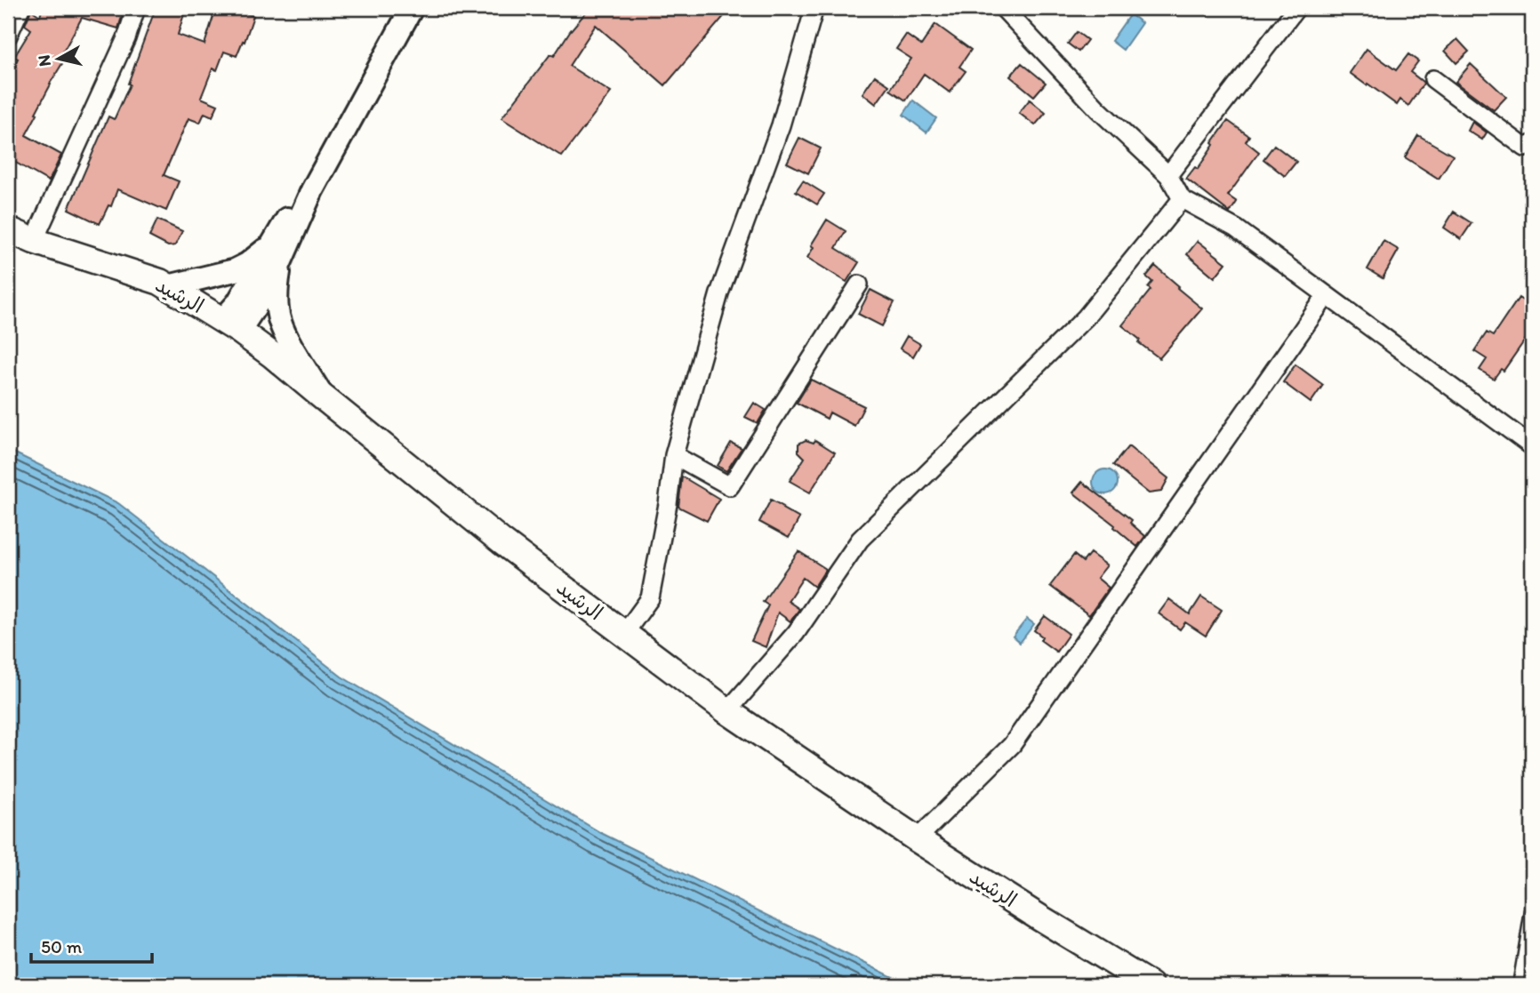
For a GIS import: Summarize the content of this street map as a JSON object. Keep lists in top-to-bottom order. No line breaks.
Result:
{"streets":{"main road":["الرشيد"]},"scale_bar":"50 m","north":"left"}
